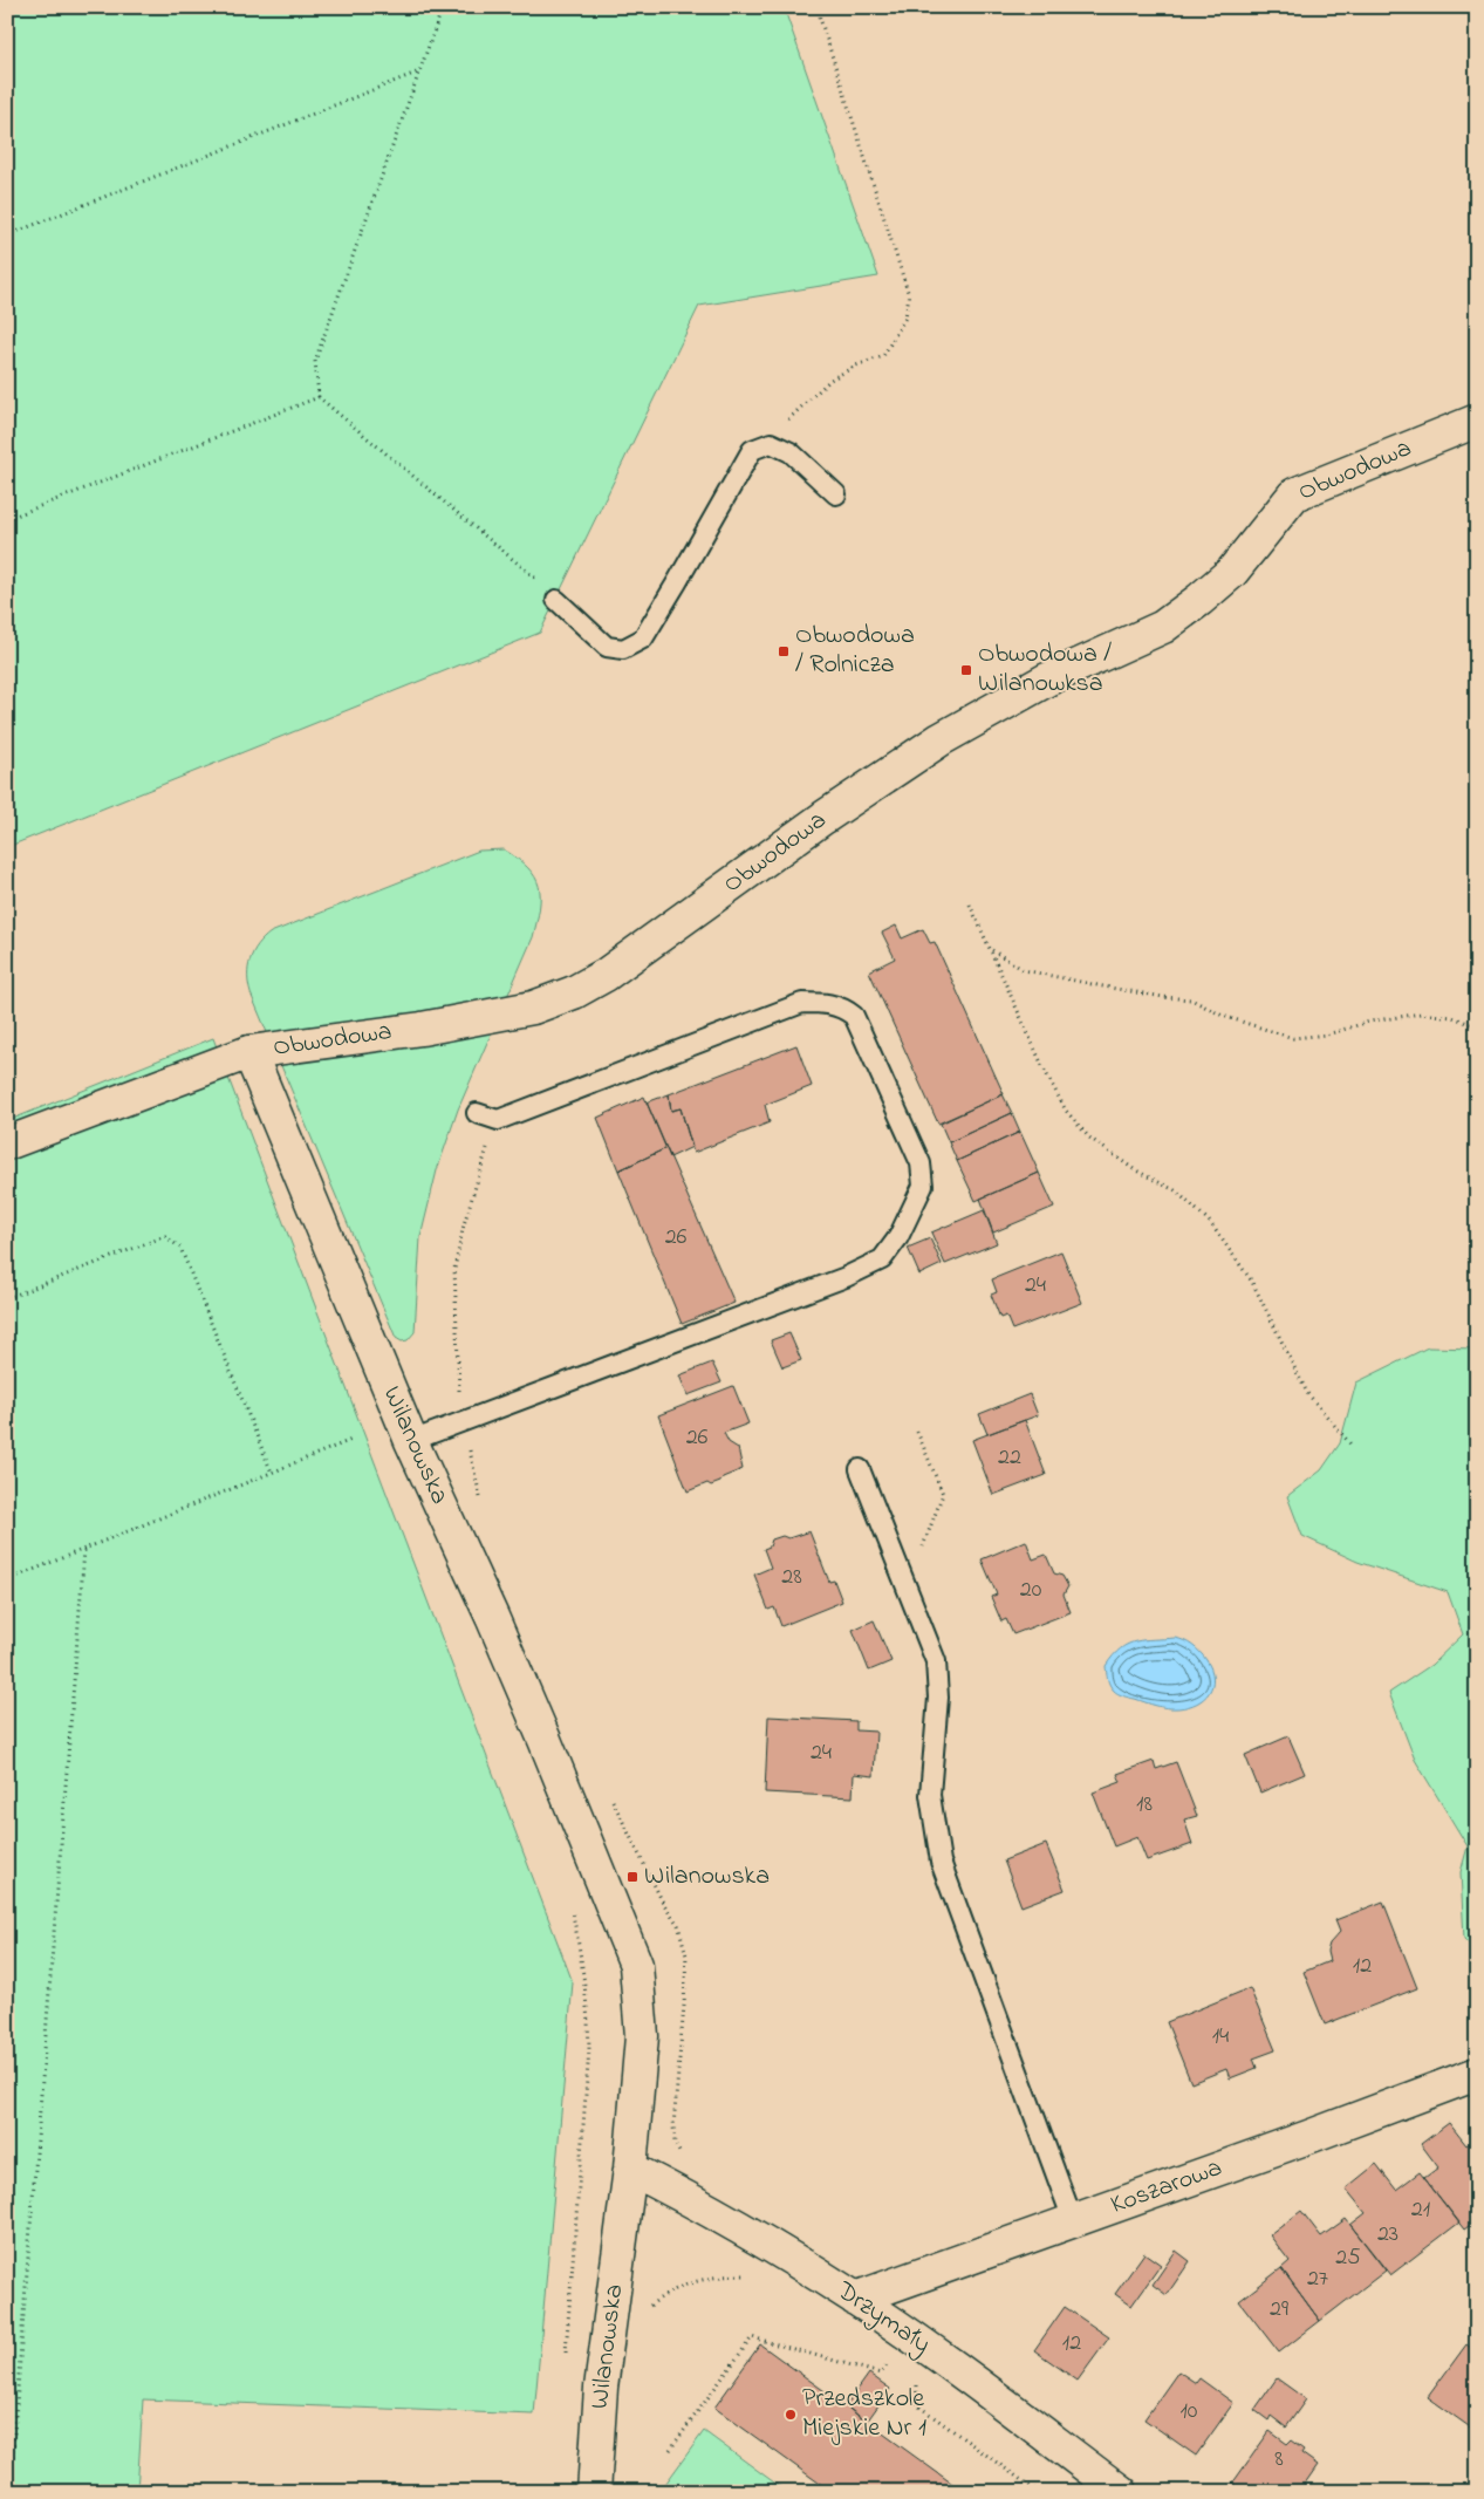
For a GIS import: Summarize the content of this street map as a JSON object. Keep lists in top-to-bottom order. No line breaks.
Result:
{"streets":{"street":["Obwodowa","Wilanowska","Koszarowa","Drzymały"]},"crossings":[["Obwodowa","Wilanowska"],["Wilanowska","Drzymały"],["Koszarowa","Drzymały"]],"places":{"transit":["Obwodowa / Rolnicza","Obwodowa / Wilanowksa","Wilanowska"],"other":["Przedszkole Miejskie Nr 1"]},"house_numbers":["26","24","26","22","28","20","24","18","12","14","21","23","25","27","29","12","10","8"]}
